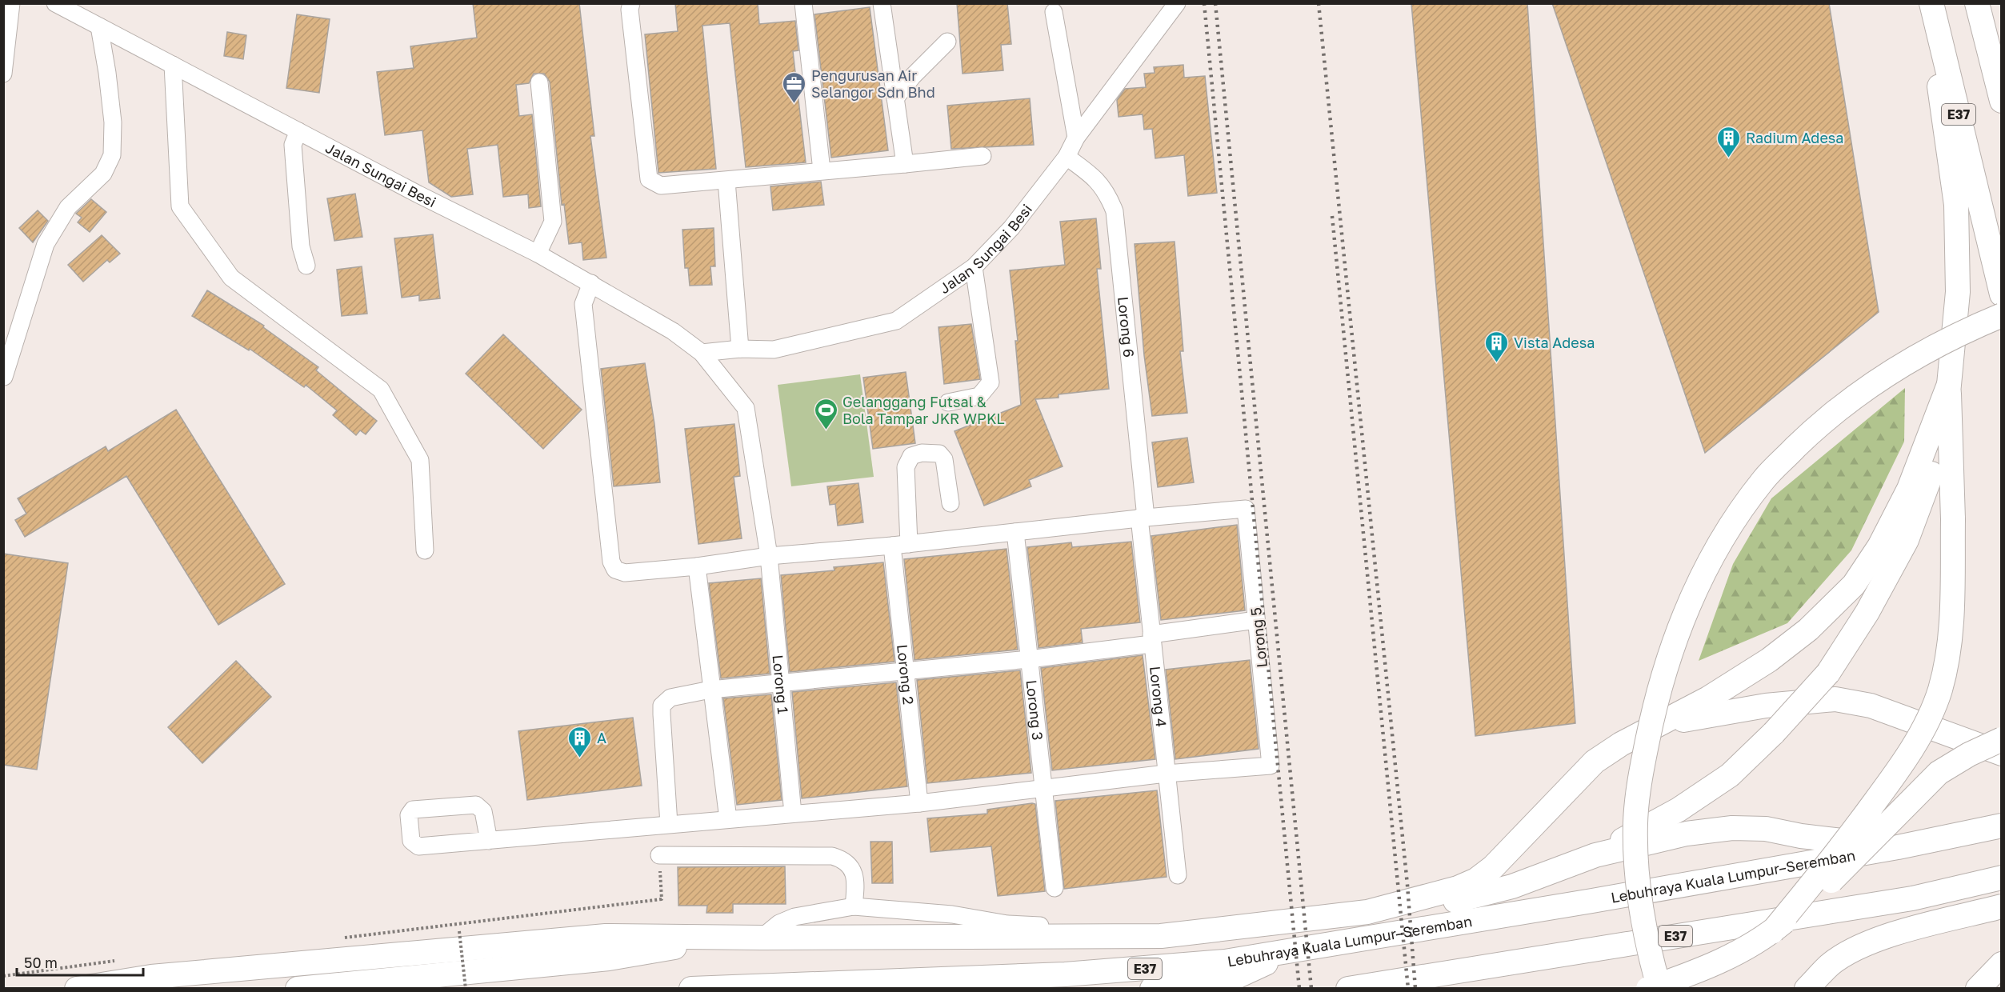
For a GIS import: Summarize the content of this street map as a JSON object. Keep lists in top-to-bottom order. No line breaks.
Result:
{"streets":{"highway":["E37","Lebuhraya Kuala Lumpur–Seremban"],"street":["Jalan Sungai Besi","Lorong 6","Lorong 5","Lorong 2","Lorong 1","Lorong 4","Lorong 3"]},"crossings":[["Jalan Sungai Besi","Lorong 6"],["Jalan Sungai Besi","Lorong 1"],["Lorong 6","Lorong 5"],["Lorong 6","Lorong 4"],["Lorong 5","Lorong 4"]],"places":{"office":["Pengurusan Air Selangor Sdn Bhd"],"building":["Radium Adesa","Vista Adesa","A"],"sports":["Gelanggang Futsal & Bola Tampar JKR WPKL"]},"scale_bar":"50 m"}
